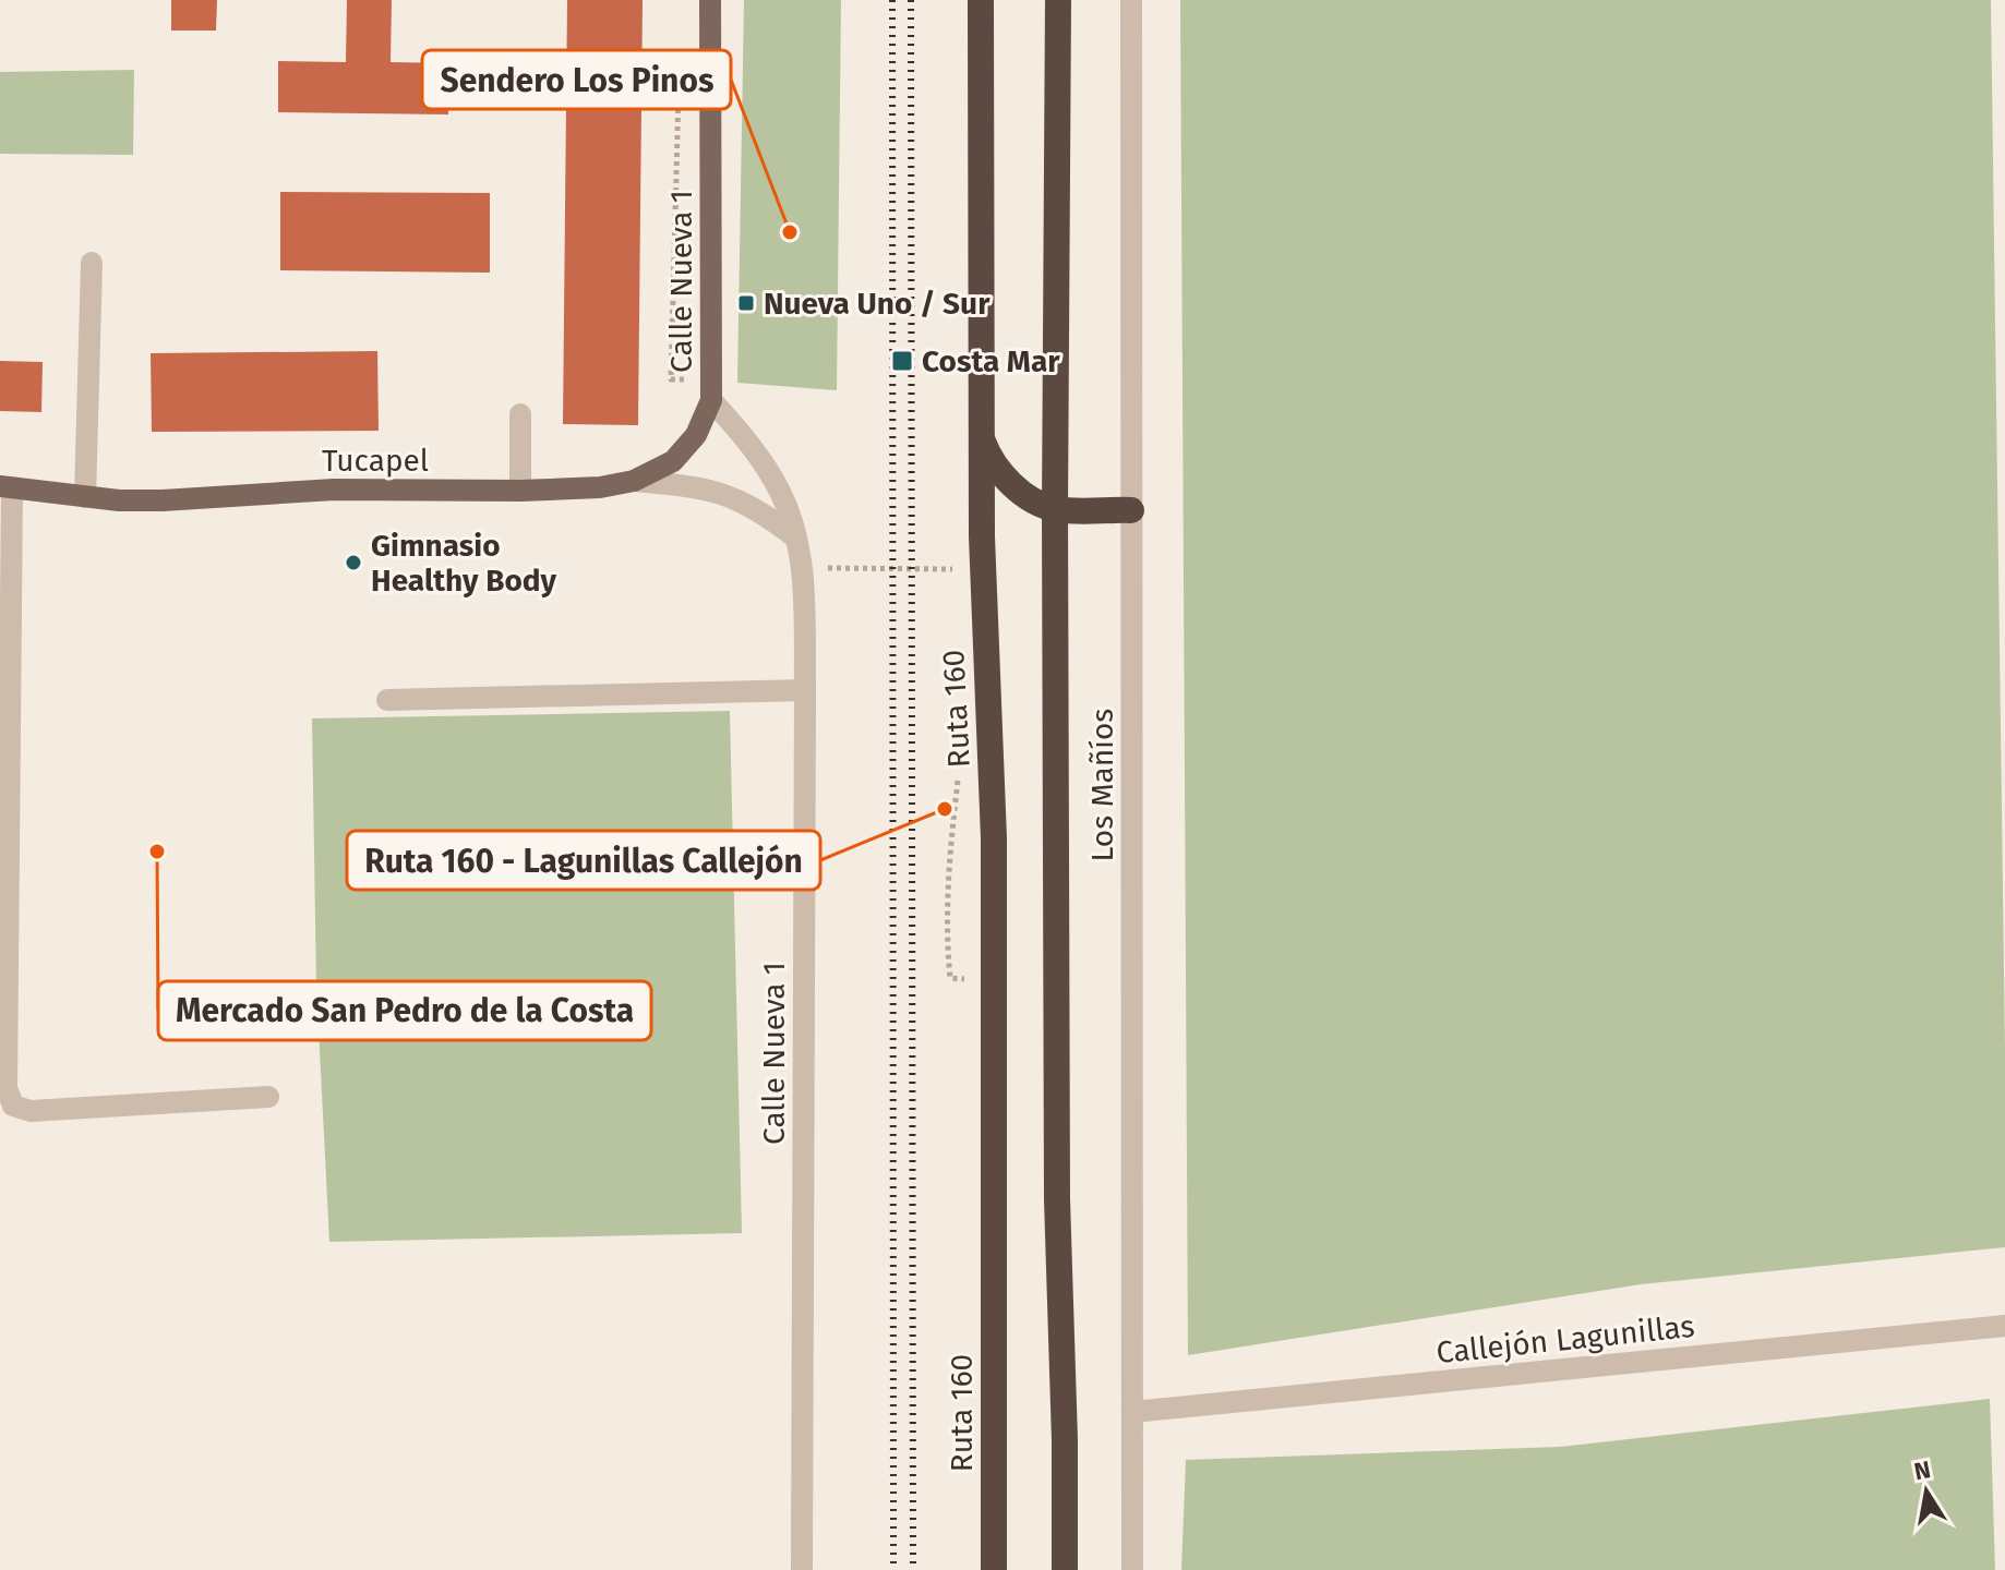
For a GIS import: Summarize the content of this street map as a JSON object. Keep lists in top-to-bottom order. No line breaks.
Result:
{"streets":{"highway":["Ruta 160"],"main road":["Calle Nueva 1","Tucapel"],"street":["Los Mañíos","Callejón Lagunillas"]},"crossings":[["Calle Nueva 1","Tucapel"],["Los Mañíos","Callejón Lagunillas"]],"places":{"other":["Sendero Los Pinos","Gimnasio Healthy Body","Ruta 160 - Lagunillas Callejón","Mercado San Pedro de la Costa"],"transit":["Nueva Uno / Sur","Costa Mar"]},"north":"top"}
